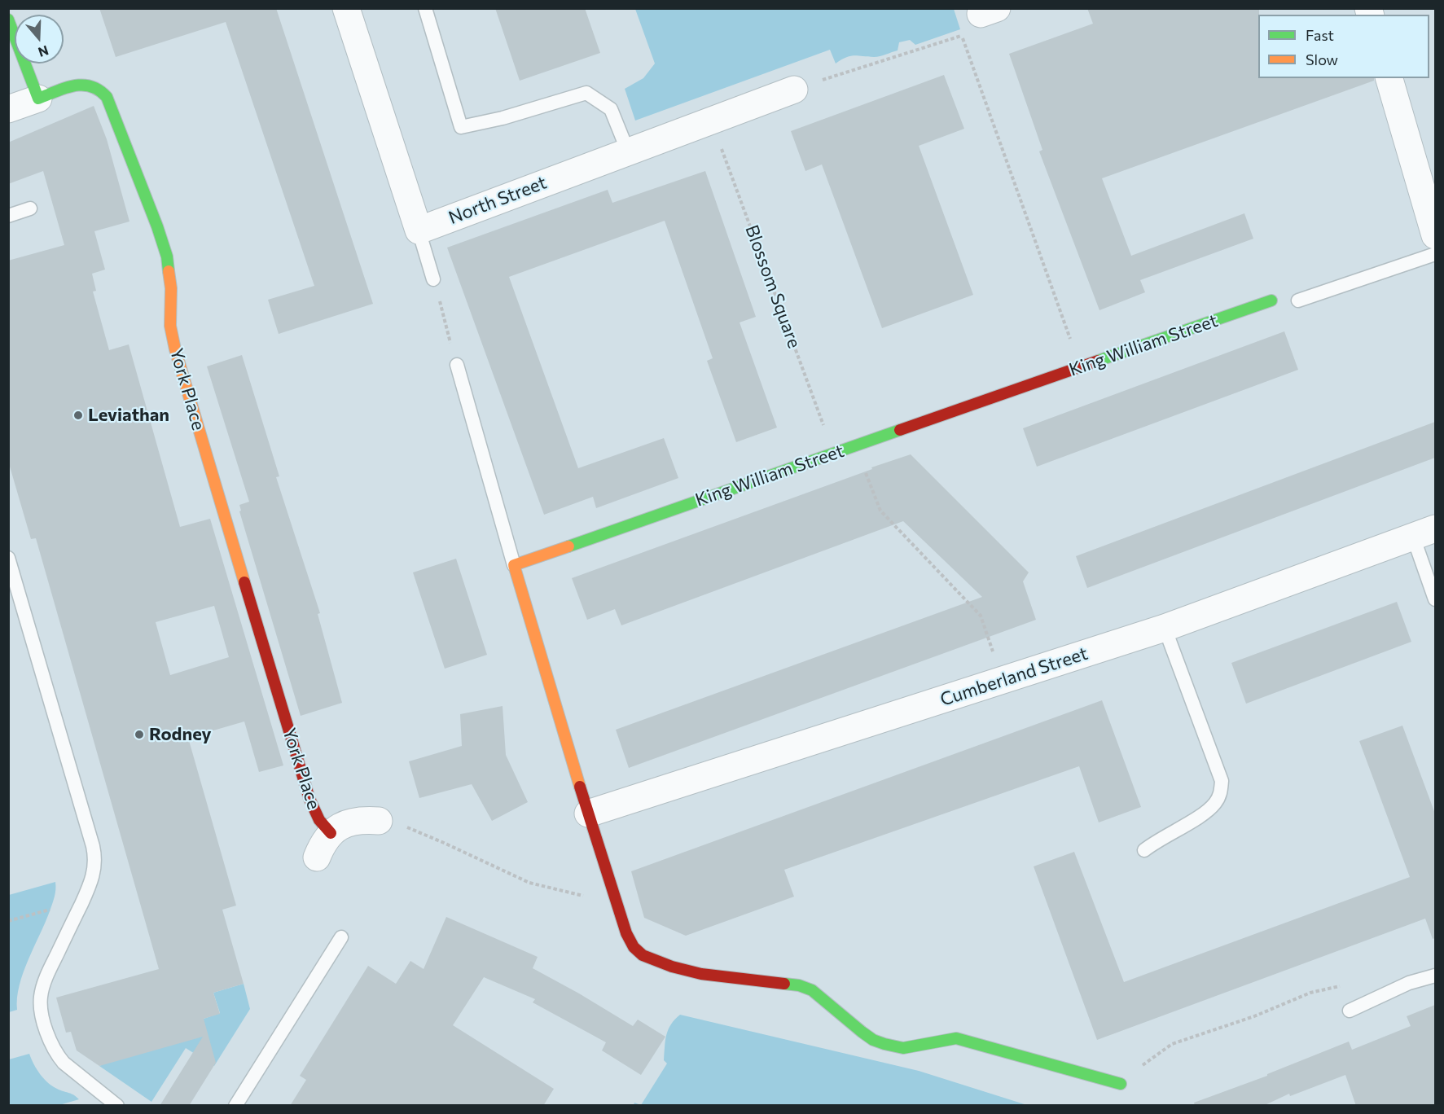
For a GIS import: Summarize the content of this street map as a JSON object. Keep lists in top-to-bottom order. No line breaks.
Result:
{"streets":{"street":["North Street","King William Street","York Place","Cumberland Street"],"path":["Blossom Square"]},"crossings":[["North Street","Blossom Square"],["Blossom Square","King William Street"]],"places":["Leviathan","Rodney"],"legend":["Fast","Slow"],"north":"bottom"}
